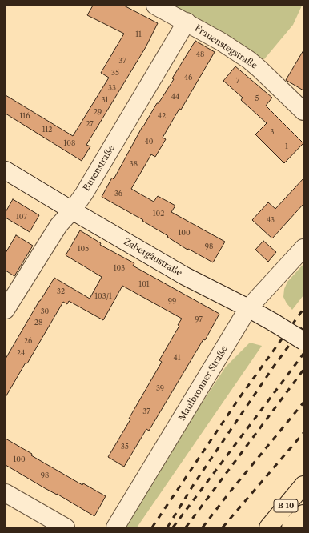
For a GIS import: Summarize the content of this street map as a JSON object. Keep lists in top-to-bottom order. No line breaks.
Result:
{"streets":{"highway":["B 10"],"street":["Frauenstegstraße","Burenstraße","Zabergäustraße","Maulbronner Straße"]},"crossings":[["Frauenstegstraße","Burenstraße"],["Burenstraße","Zabergäustraße"],["Zabergäustraße","Maulbronner Straße"]],"house_numbers":["11","48","37","35","46","7","33","44","5","31","29","116","42","27","112","3","40","108","1","38","36","102","107","43","100","98","105","103","101","32","103/1","99","30","97","28","26","24","41","39","37","35","100","98"]}
